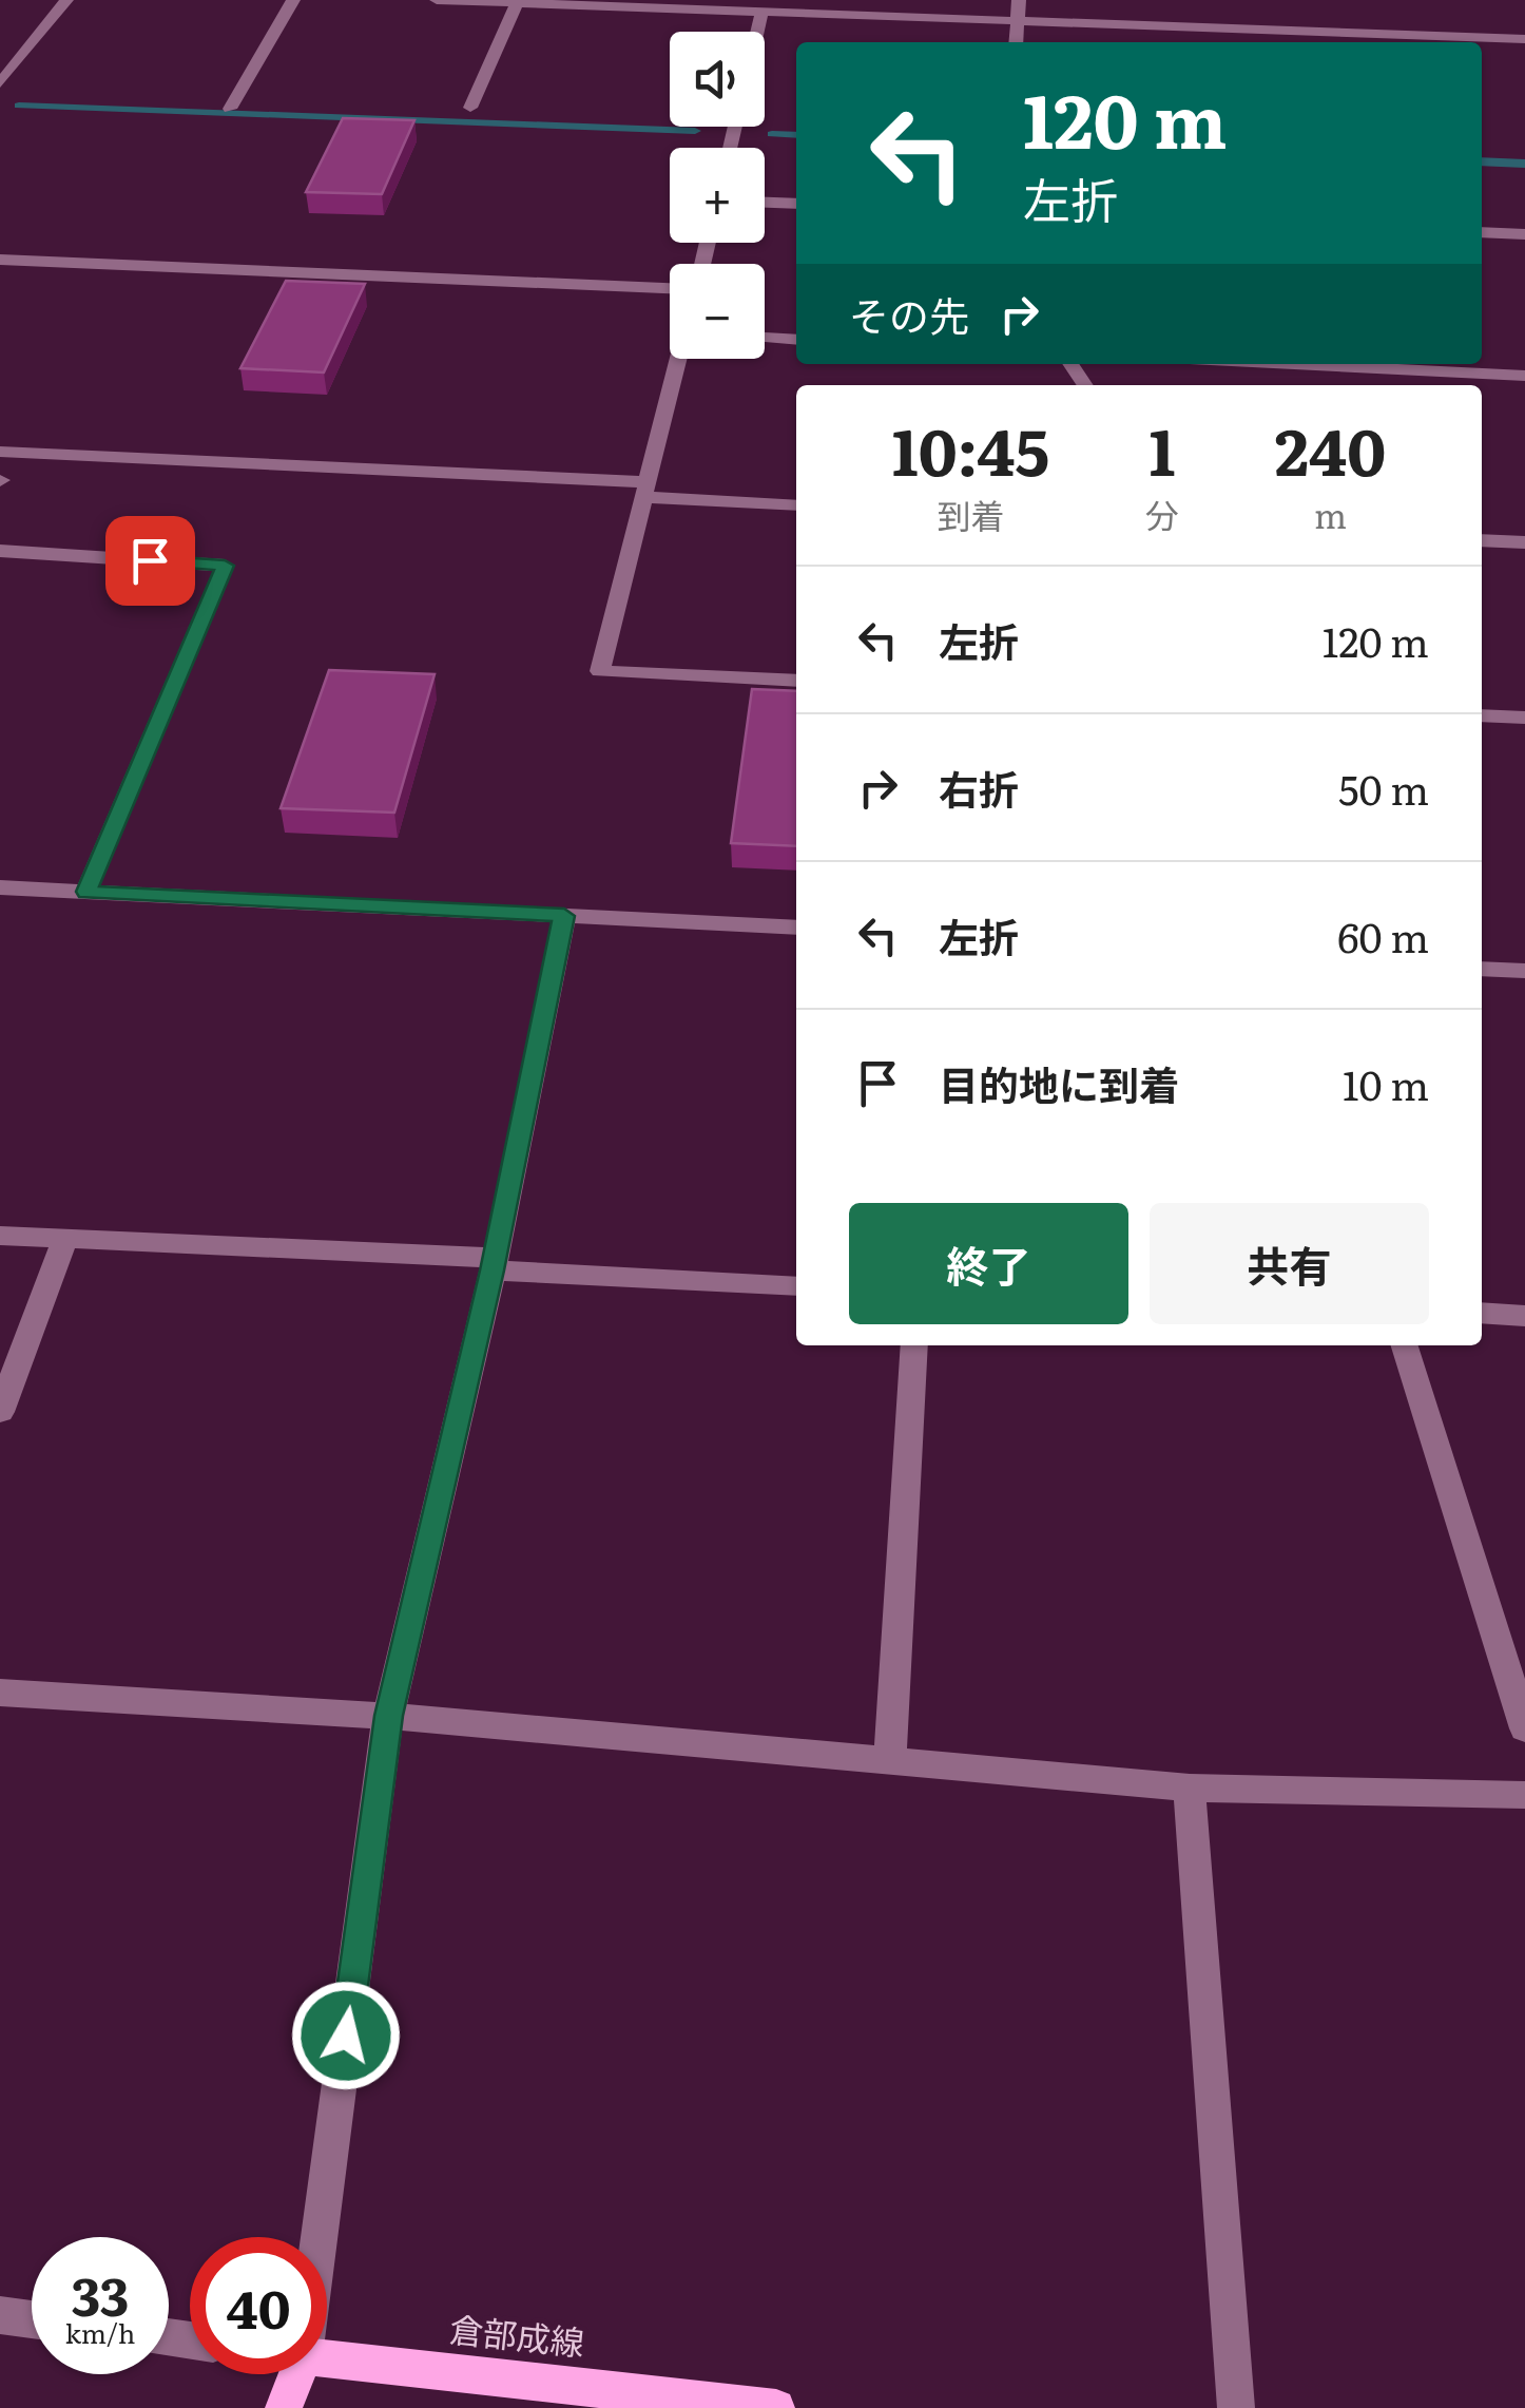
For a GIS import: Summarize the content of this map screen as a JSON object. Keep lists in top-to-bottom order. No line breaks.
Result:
{"streets":{"main road":["倉部成線"]},"page":{"map_buttons":["+","−"],"turn":["120 m","左折"],"then":"その先","eta":["10:45","到着","1","分","240","m"],"list":[{"name":"左折","value":"120 m"},{"name":"右折","value":"50 m"},{"name":"左折","value":"60 m"},{"name":"目的地に到着","value":"10 m"}],"buttons":["終了","共有"],"speed":"33 km/h","limit":"40"}}
